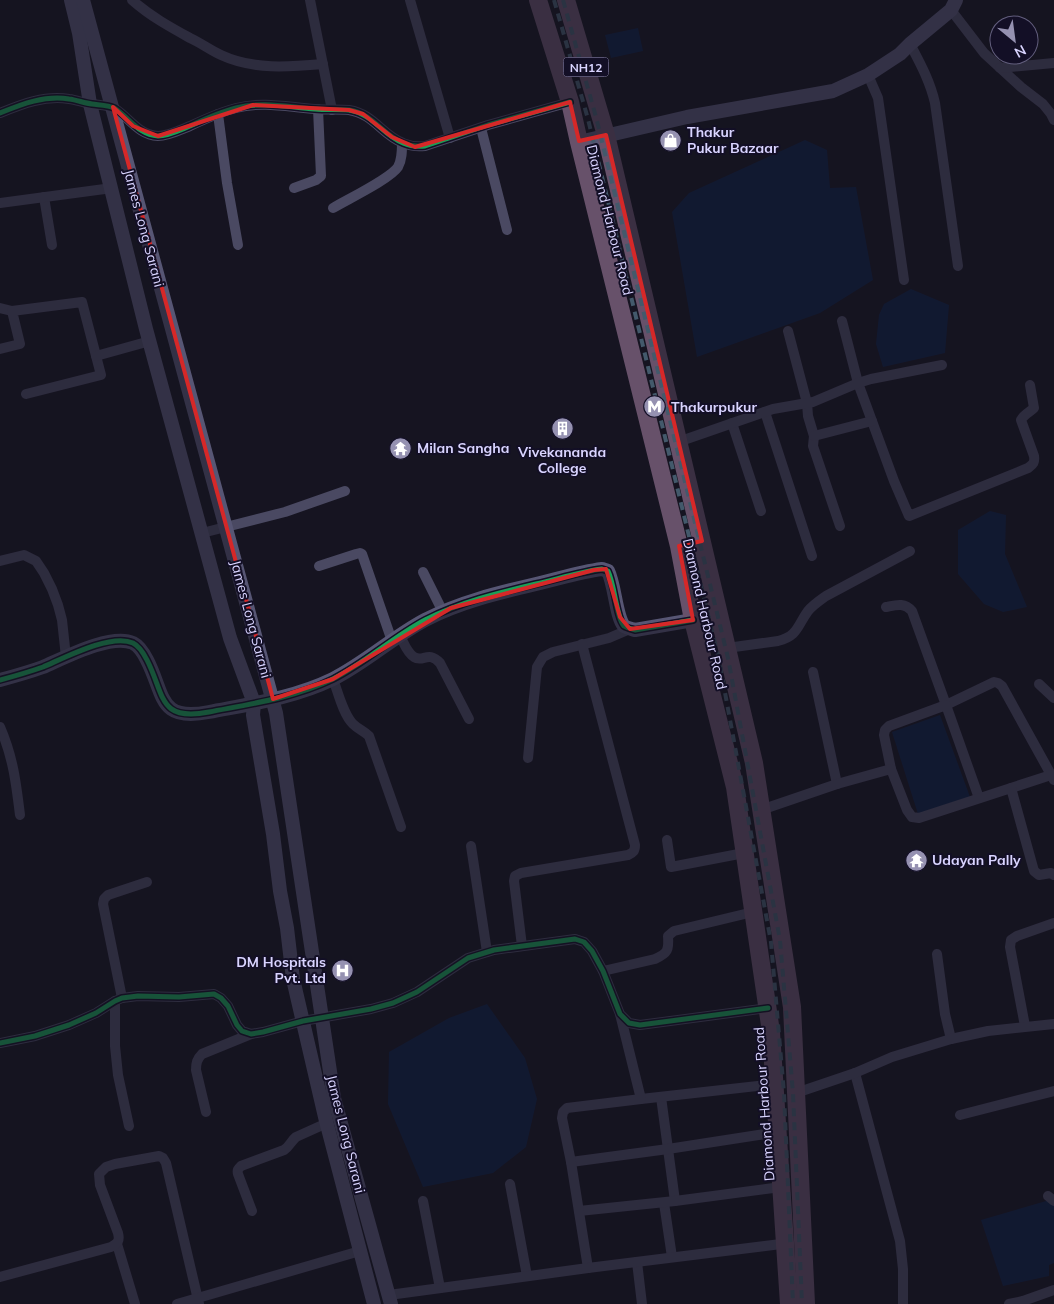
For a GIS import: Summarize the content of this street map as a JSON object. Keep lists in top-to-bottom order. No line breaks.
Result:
{"streets":{"highway":["NH12","Diamond Harbour Road"],"main road":["James Long Sarani"]},"places":{"shop":["Thakur Pukur Bazaar"],"metro station":["Thakurpukur"],"building":["Vivekananda College"],"temple":["Milan Sangha","Udayan Pally"],"hospital":["DM Hospitals Pvt. Ltd"]},"north":"bottom right"}
